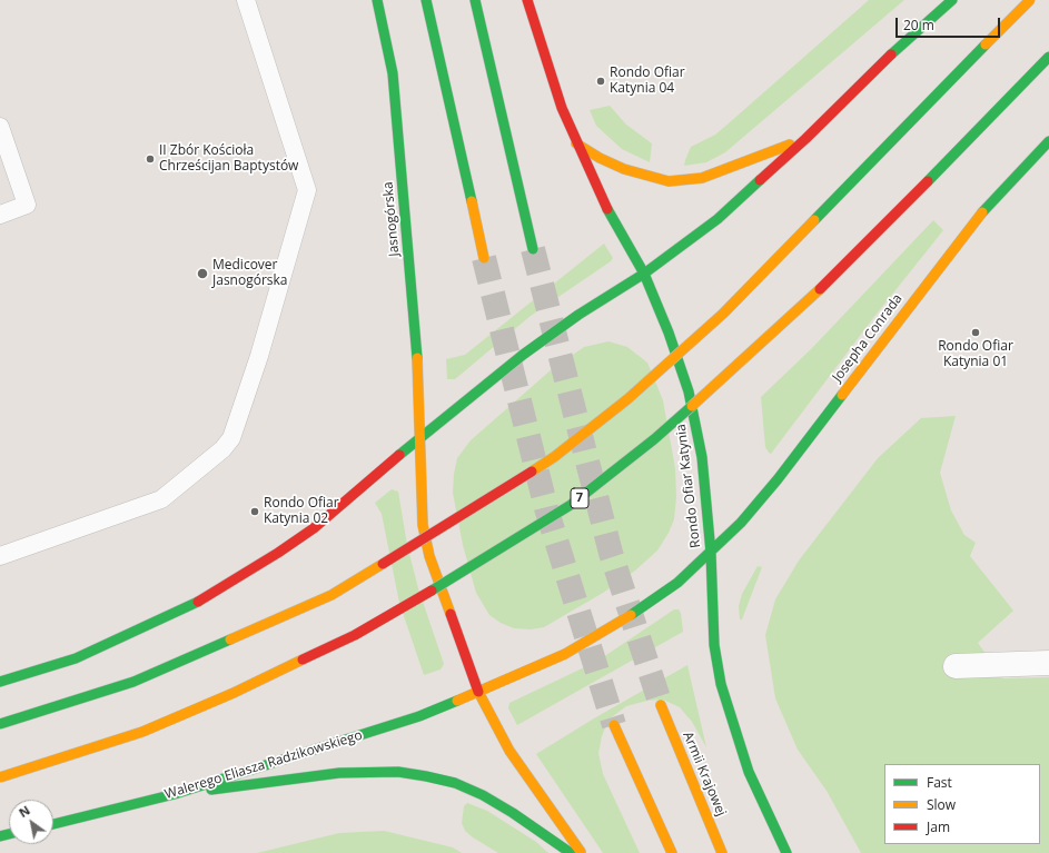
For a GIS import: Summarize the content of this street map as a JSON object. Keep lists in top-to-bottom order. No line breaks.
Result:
{"streets":{"main road":["Jasnogórska","Josepha Conrada","Rondo Ofiar Katynia","7","Walerego Eliasza Radzikowskiego","Armii Krajowej"]},"crossings":[["Josepha Conrada","Rondo Ofiar Katynia"],["Rondo Ofiar Katynia","Walerego Eliasza Radzikowskiego"]],"places":["Rondo Ofiar Katynia 04","II Zbór Kościoła Chrześcijan Baptystów","Medicover Jasnogórska","Rondo Ofiar Katynia 01","Rondo Ofiar Katynia 02"],"legend":["Fast","Slow","Jam"],"scale_bar":"20 m","north":"top left"}
